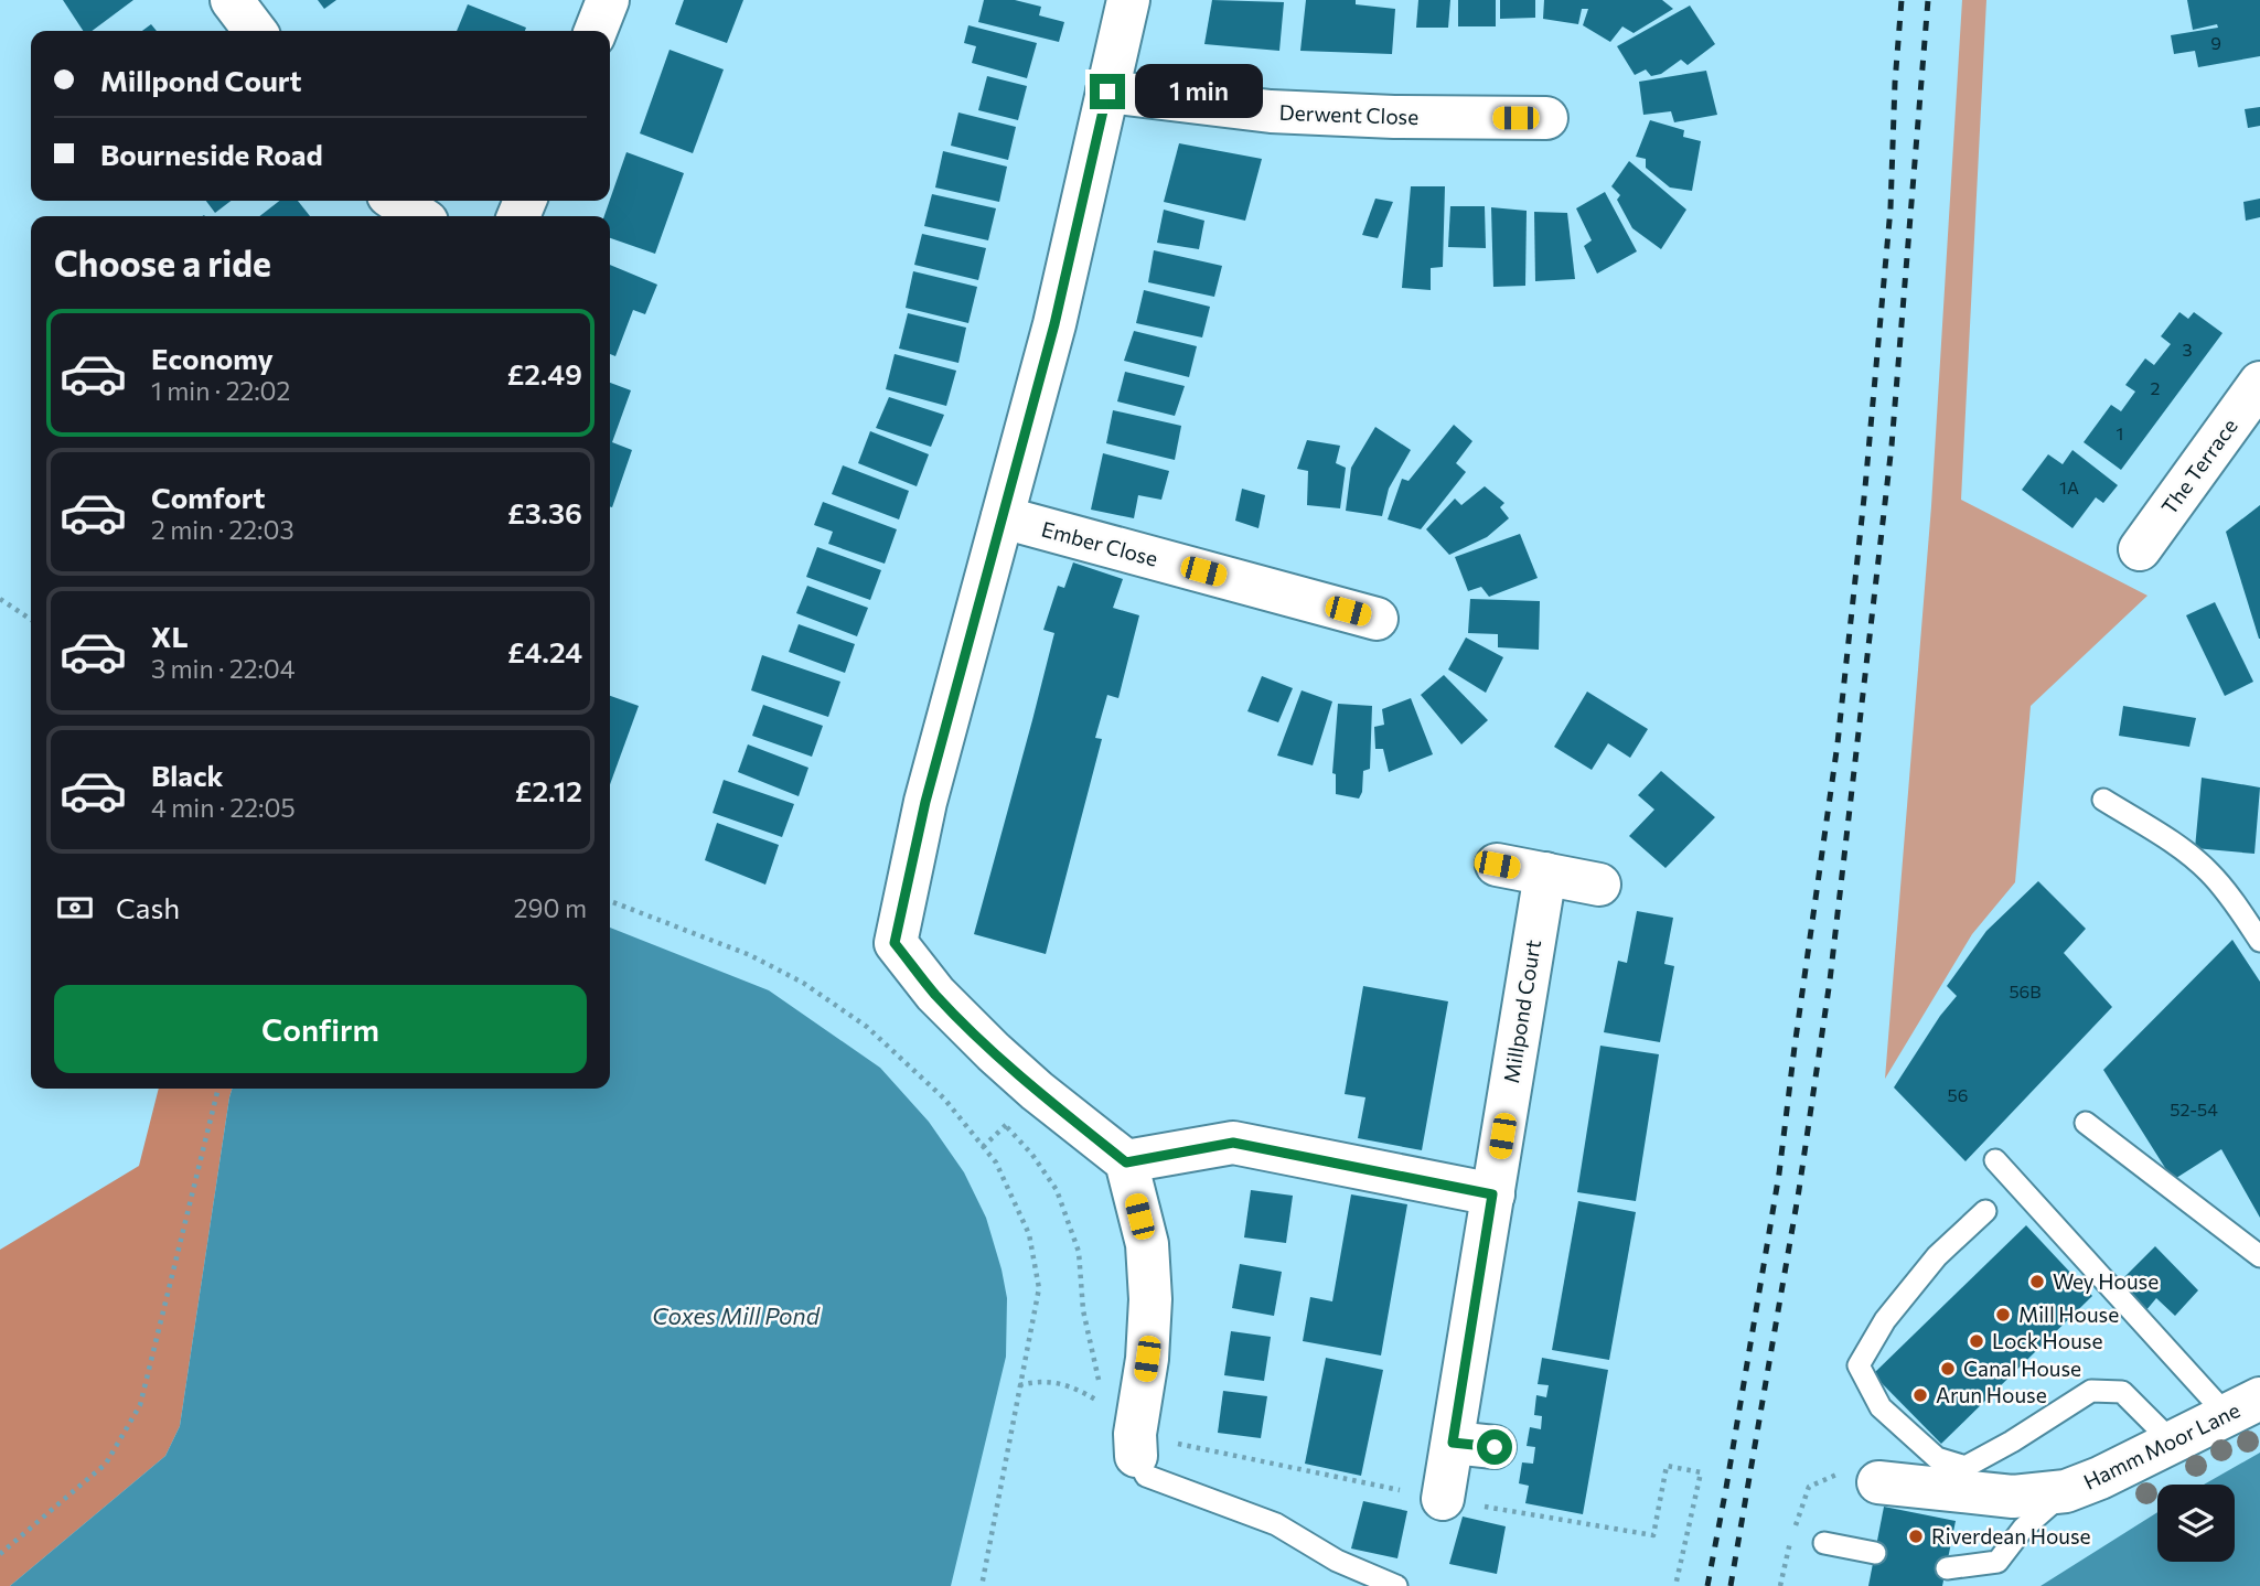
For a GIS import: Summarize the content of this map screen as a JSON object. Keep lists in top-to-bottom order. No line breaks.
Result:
{"streets":{"street":["Derwent Close","The Terrace","Ember Close","Millpond Court","Hamm Moor Lane"]},"water":["Coxes Mill Pond"],"places":["Wey House","Mill House","Lock House","Canal House","Arun House","Riverdean House"],"house_numbers":["9","3","2","1","1A","56B","56","52-54"],"page":{"banner":["Millpond Court","Bourneside Road"],"bubble":"1 min","heading":"Choose a ride","list":[{"name":"Economy","note":"1 min · 22:02","value":"£2.49"},{"name":"Comfort","note":"2 min · 22:03","value":"£3.36"},{"name":"XL","note":"3 min · 22:04","value":"£4.24"},{"name":"Black","note":"4 min · 22:05","value":"£2.12"}],"pay":["Cash","290 m"],"buttons":"Confirm"}}
